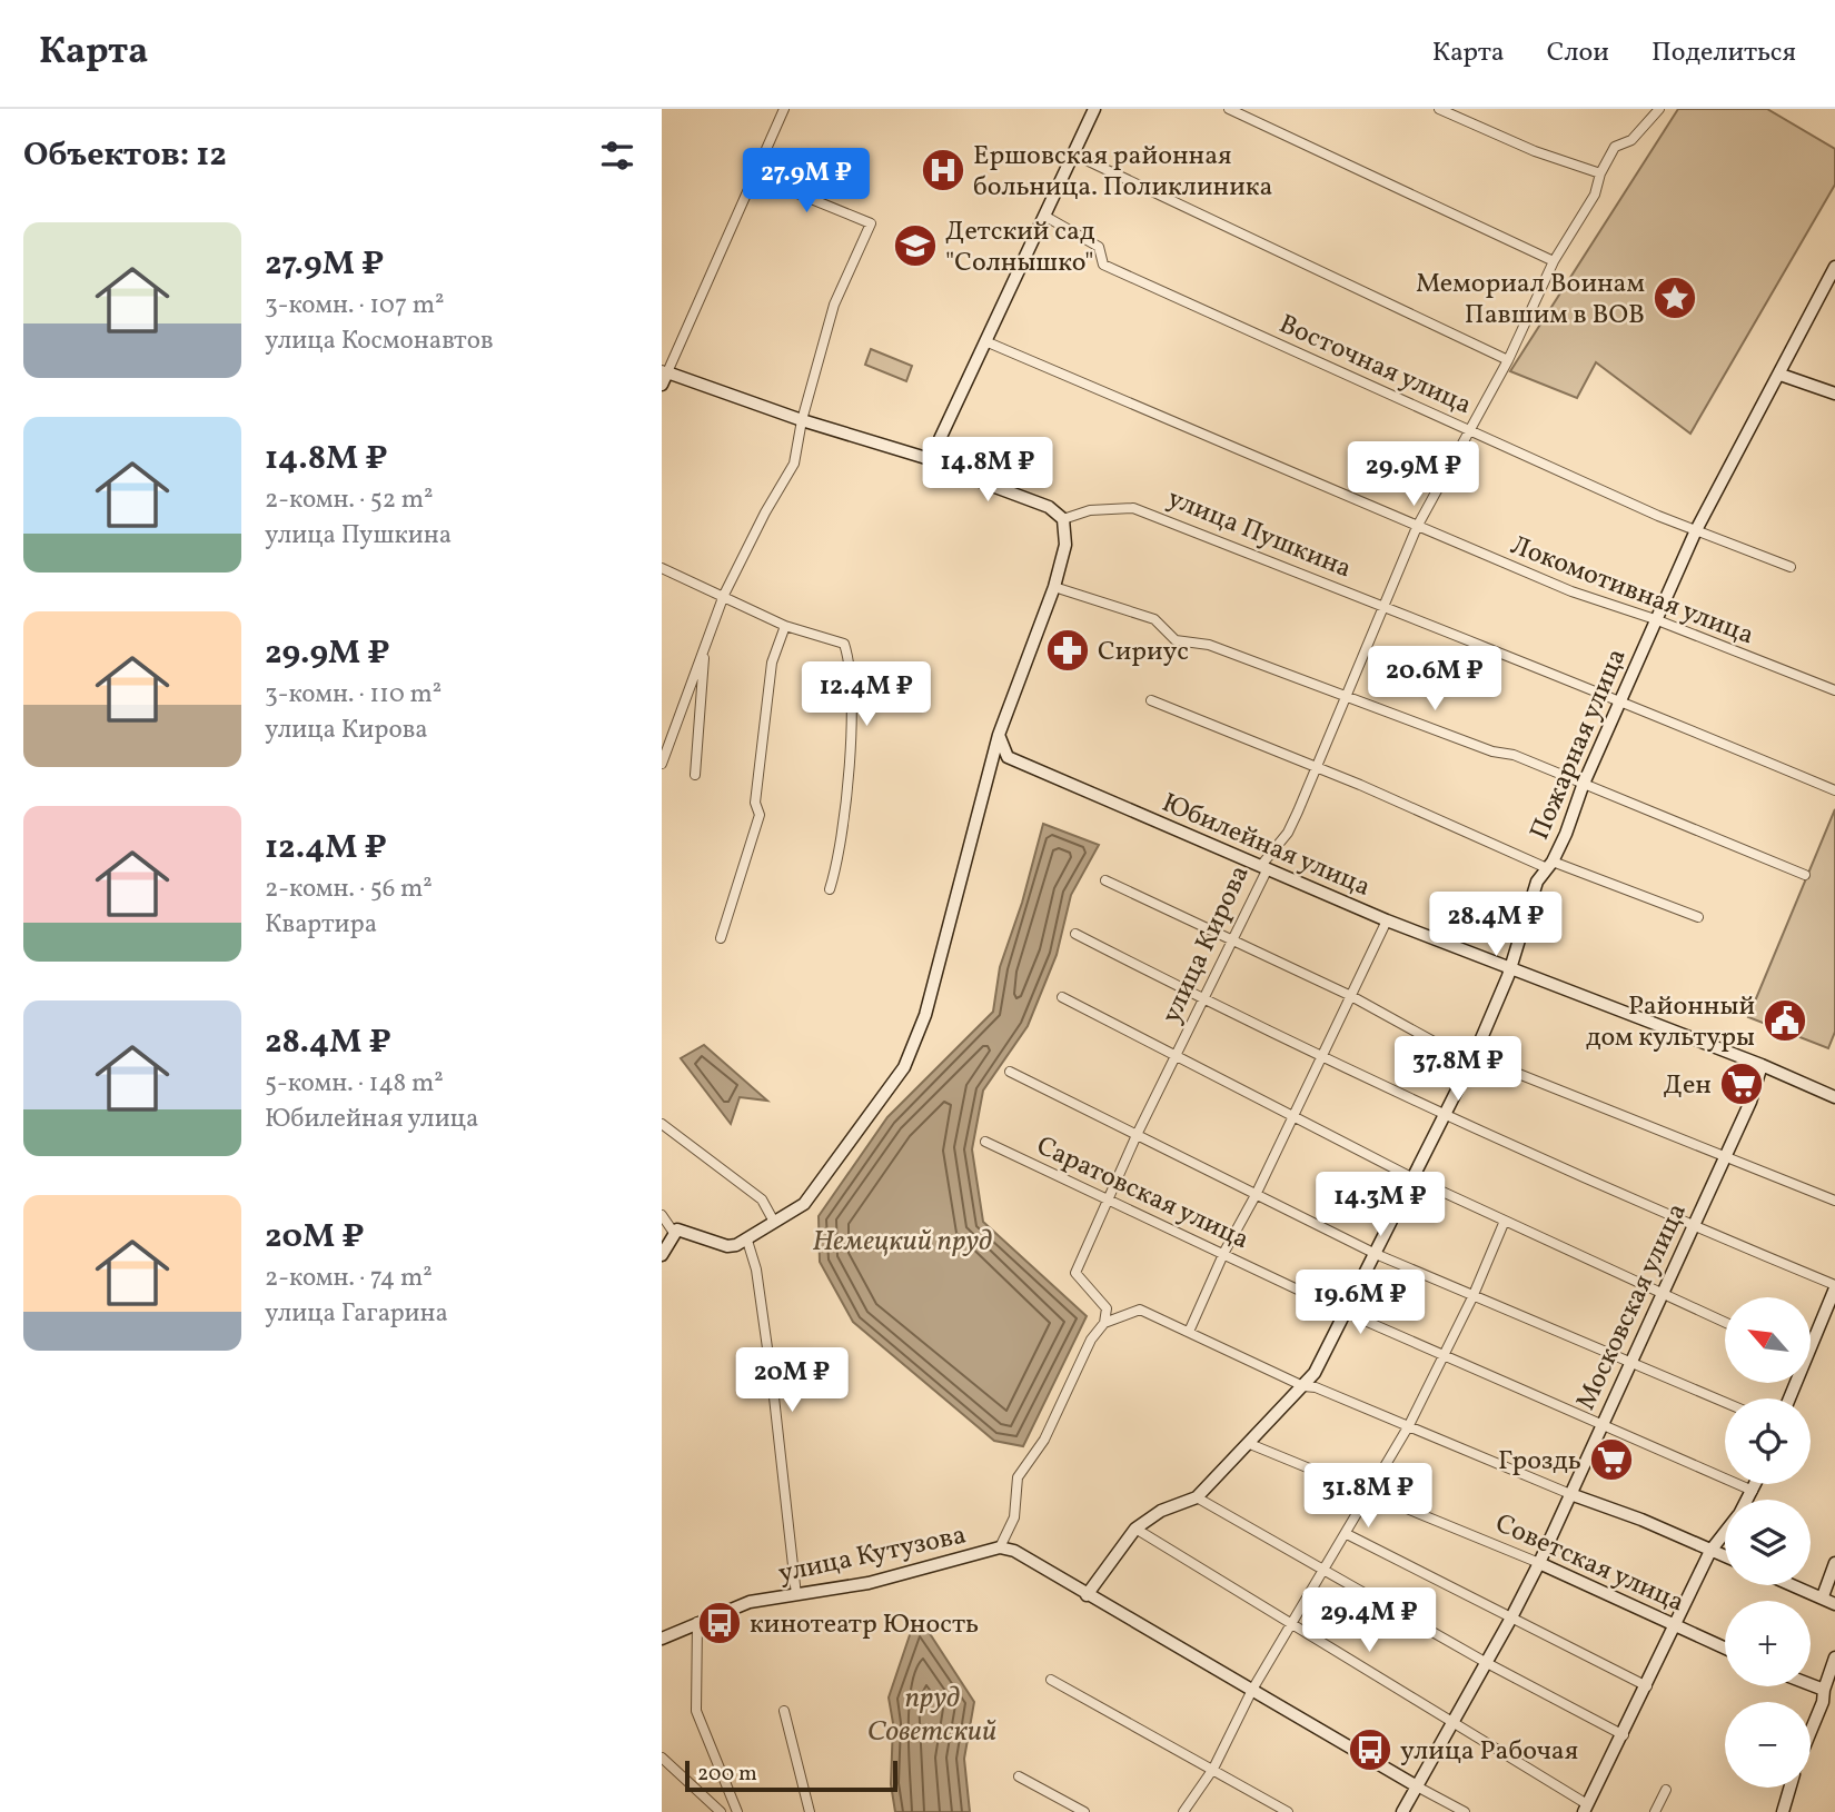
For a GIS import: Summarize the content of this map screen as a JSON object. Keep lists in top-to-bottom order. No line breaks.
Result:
{"streets":{"street":["Восточная улица","улица Пушкина","Локомотивная улица","Пожарная улица","Юбилейная улица","улица Кирова","Саратовская улица","Московская улица","улица Кутузова","Советская улица"]},"crossings":[["Восточная улица","Пожарная улица"],["Восточная улица","улица Кирова"],["улица Пушкина","Пожарная улица"],["улица Пушкина","улица Кирова"],["Локомотивная улица","Пожарная улица"],["Локомотивная улица","улица Кирова"],["Пожарная улица","Юбилейная улица"],["Пожарная улица","Саратовская улица"],["Пожарная улица","улица Кутузова"],["Пожарная улица","Советская улица"],["Юбилейная улица","улица Кирова"],["Юбилейная улица","Московская улица"],["улица Кирова","Саратовская улица"],["Саратовская улица","Московская улица"],["Московская улица","улица Кутузова"],["Московская улица","Советская улица"]],"water":["Немецкий пруд","пруд Советский"],"places":{"hospital":["Ершовская районная больница. Поликлиника"],"school or university":["Детский сад \"Солнышко\""],"place":["Мемориал Воинам Павшим в ВОВ"],"pharmacy":["Сириус"],"public building":["Районный дом культуры"],"supermarket":["Ден","Гроздь"],"bus stop":["кинотеатр Юность","улица Рабочая"]},"scale_bar":"200 m","north":"top left","page":{"header":"Карта","nav":["Карта","Слои","Поделиться"],"heading":"Объектов: 12","price":["27.9M ₽","14.8M ₽","29.9M ₽","20.6M ₽","12.4M ₽","28.4M ₽","37.8M ₽","14.3M ₽","19.6M ₽","20M ₽","31.8M ₽","29.4M ₽"],"list":[{"name":"27.9M ₽","note":"3-комн. · 107 m² · улица Космонавтов"},{"name":"14.8M ₽","note":"2-комн. · 52 m² · улица Пушкина"},{"name":"29.9M ₽","note":"3-комн. · 110 m² · улица Кирова"},{"name":"12.4M ₽","note":"2-комн. · 56 m² · Квартира"},{"name":"28.4M ₽","note":"5-комн. · 148 m² · Юбилейная улица"},{"name":"20M ₽","note":"2-комн. · 74 m² · улица Гагарина"}],"map_buttons":["+","−"],"scale":"200 m"}}
